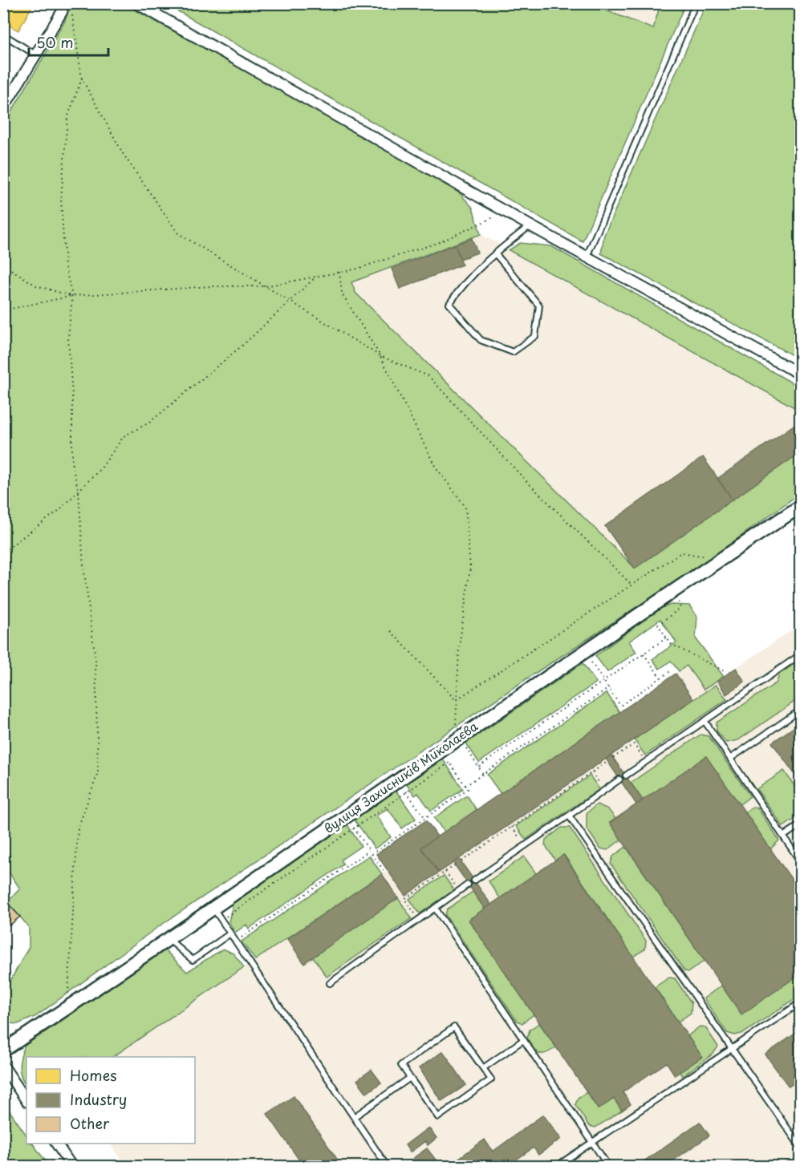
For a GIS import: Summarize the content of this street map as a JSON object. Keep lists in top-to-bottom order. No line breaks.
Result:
{"streets":{"street":["вулиця Захисників Миколаєва"]},"legend":["Homes","Industry","Other"],"scale_bar":"50 m"}
